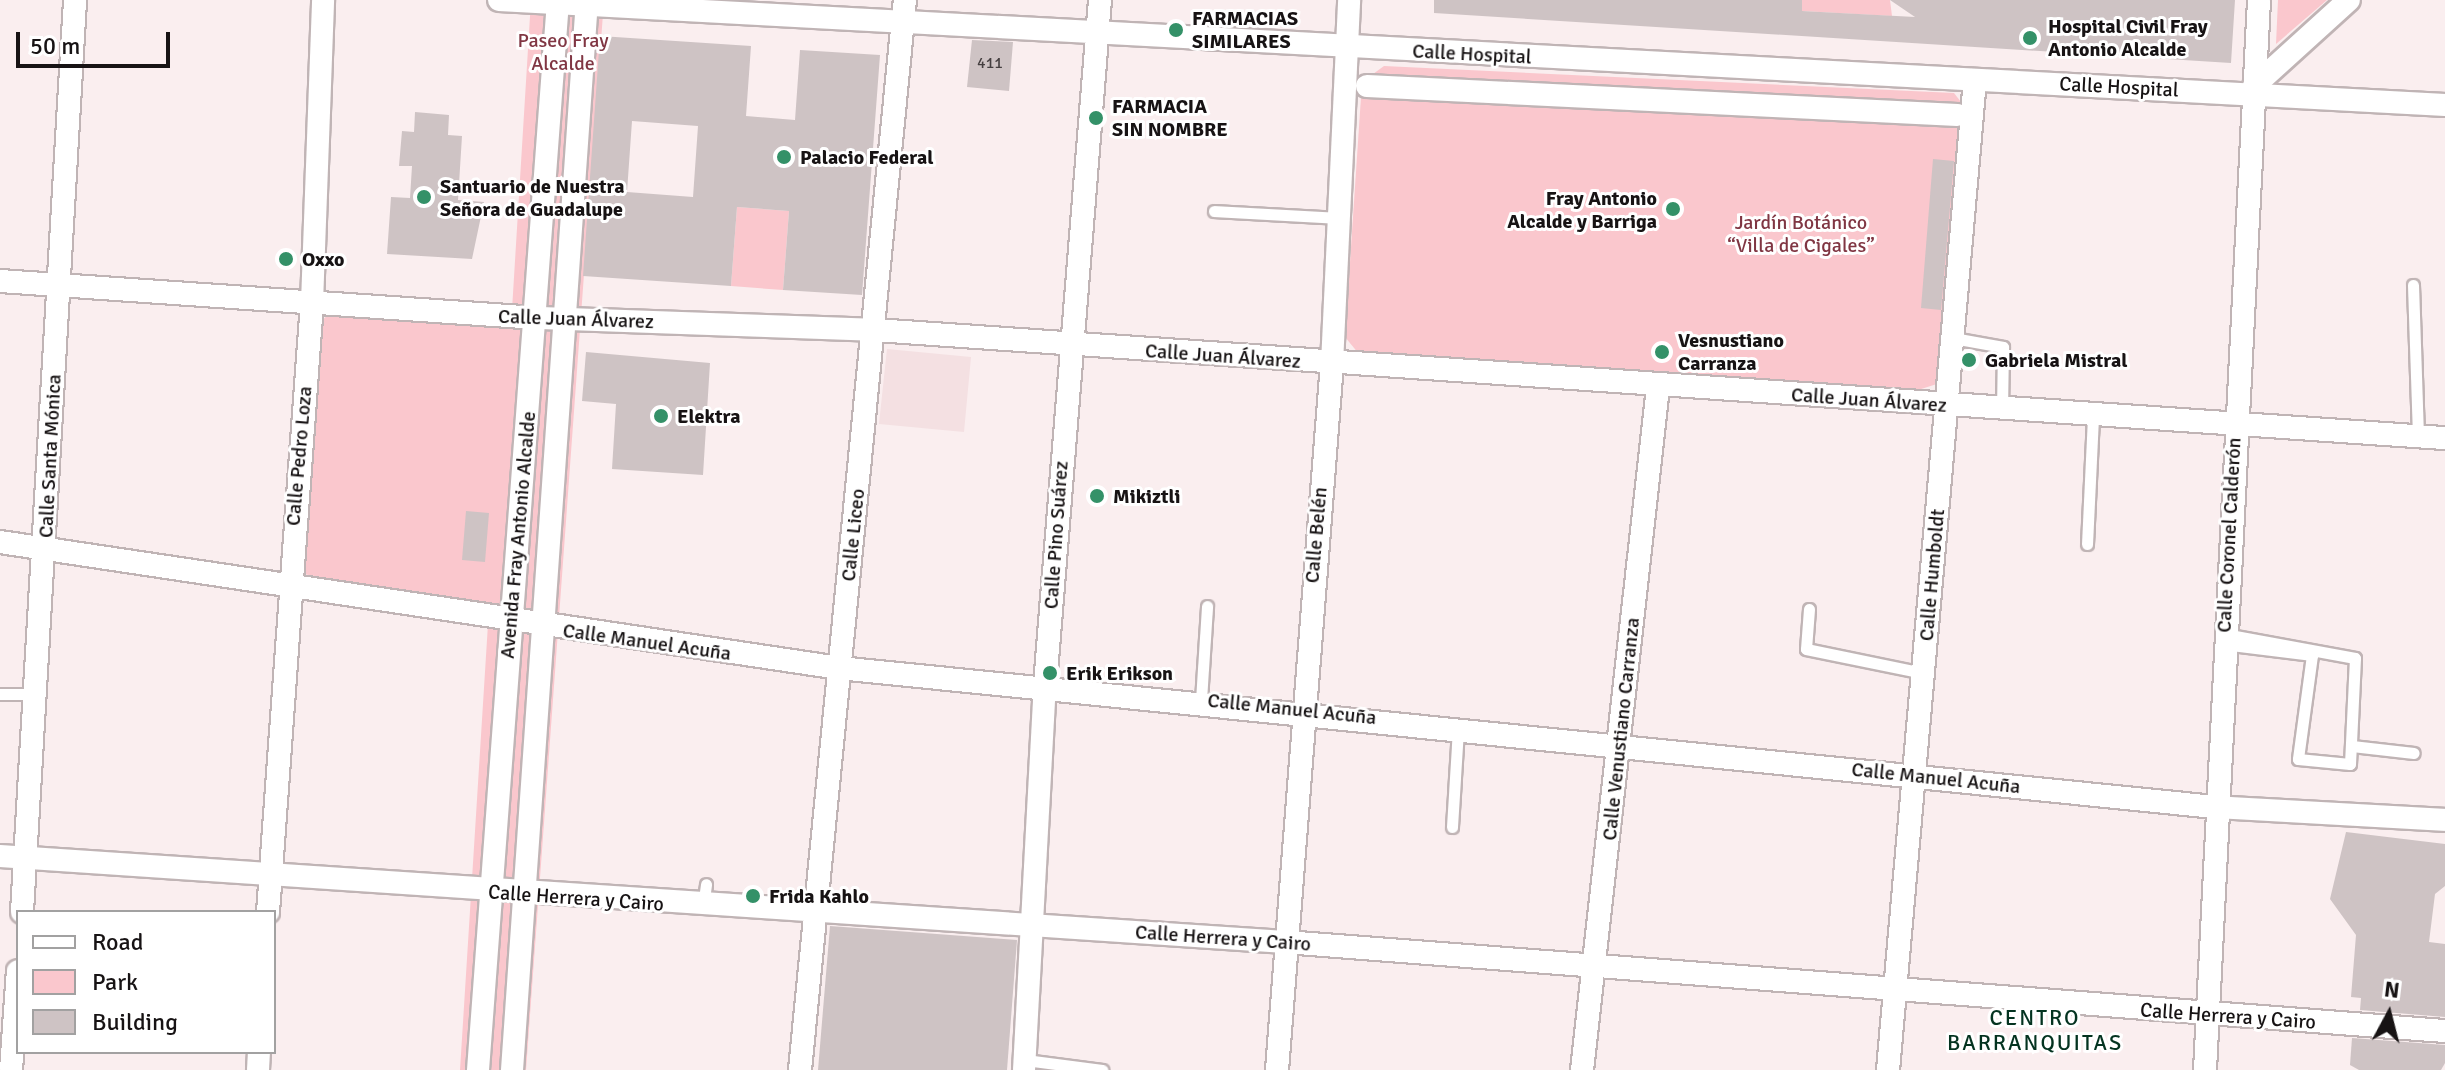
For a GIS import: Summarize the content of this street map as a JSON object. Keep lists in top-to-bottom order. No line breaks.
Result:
{"streets":{"street":["Calle Hospital","Calle Juan Álvarez","Calle Santa Mónica","Calle Pedro Loza","Avenida Fray Antonio Alcalde","Calle Liceo","Calle Pino Suárez","Calle Belén","Calle Coronel Calderón","Calle Humboldt","Calle Manuel Acuña","Calle Venustiano Carranza","Calle Herrera y Cairo"]},"crossings":[["Calle Hospital","Avenida Fray Antonio Alcalde"],["Calle Hospital","Calle Liceo"],["Calle Hospital","Calle Pino Suárez"],["Calle Hospital","Calle Belén"],["Calle Hospital","Calle Coronel Calderón"],["Calle Hospital","Calle Humboldt"],["Calle Juan Álvarez","Calle Santa Mónica"],["Calle Juan Álvarez","Calle Pedro Loza"],["Calle Juan Álvarez","Avenida Fray Antonio Alcalde"],["Calle Juan Álvarez","Calle Liceo"],["Calle Juan Álvarez","Calle Pino Suárez"],["Calle Juan Álvarez","Calle Belén"],["Calle Juan Álvarez","Calle Coronel Calderón"],["Calle Juan Álvarez","Calle Humboldt"],["Calle Juan Álvarez","Calle Venustiano Carranza"],["Calle Santa Mónica","Calle Manuel Acuña"],["Calle Santa Mónica","Calle Herrera y Cairo"],["Calle Pedro Loza","Calle Manuel Acuña"],["Calle Pedro Loza","Calle Herrera y Cairo"],["Avenida Fray Antonio Alcalde","Calle Manuel Acuña"],["Avenida Fray Antonio Alcalde","Calle Herrera y Cairo"],["Calle Liceo","Calle Manuel Acuña"],["Calle Liceo","Calle Herrera y Cairo"],["Calle Pino Suárez","Calle Manuel Acuña"],["Calle Pino Suárez","Calle Herrera y Cairo"],["Calle Belén","Calle Manuel Acuña"],["Calle Belén","Calle Herrera y Cairo"],["Calle Coronel Calderón","Calle Manuel Acuña"],["Calle Coronel Calderón","Calle Herrera y Cairo"],["Calle Humboldt","Calle Manuel Acuña"],["Calle Humboldt","Calle Herrera y Cairo"],["Calle Manuel Acuña","Calle Venustiano Carranza"],["Calle Venustiano Carranza","Calle Herrera y Cairo"]],"districts":["CENTRO BARRANQUITAS"],"parks":["Paseo Fray Alcalde","Jardín Botánico “Villa de Cigales”"],"places":["FARMACIAS SIMILARES","Hospital Civil Fray Antonio Alcalde","FARMACIA SIN NOMBRE","Palacio Federal","Santuario de Nuestra Señora de Guadalupe","Fray Antonio Alcalde y Barriga","Oxxo","Vesnustiano Carranza","Gabriela Mistral","Elektra","Mikiztli","Erik Erikson","Frida Kahlo"],"house_numbers":["411"],"legend":["Road","Park","Building"],"scale_bar":"50 m","north":"top"}
